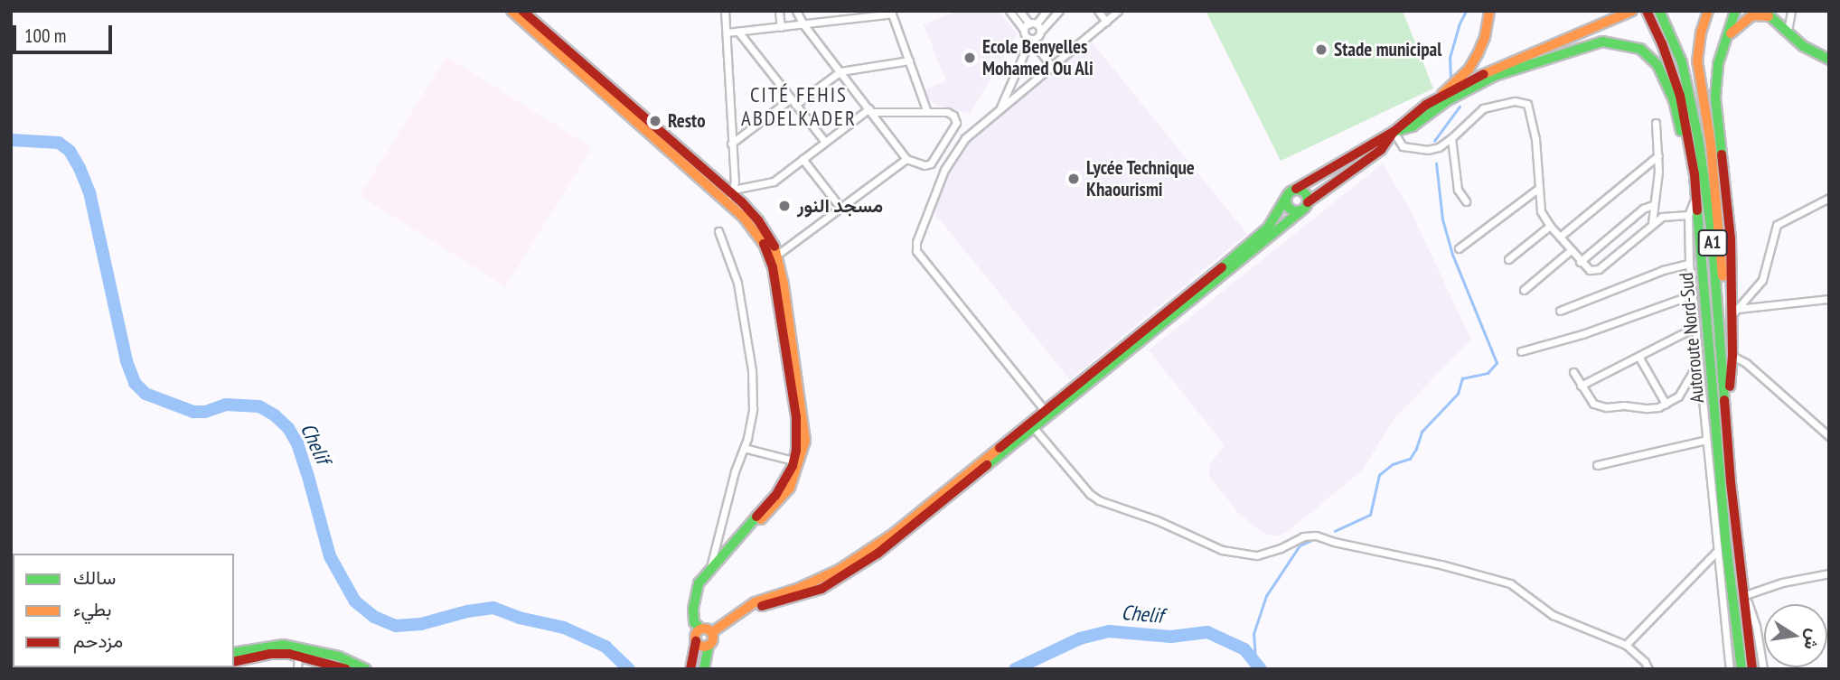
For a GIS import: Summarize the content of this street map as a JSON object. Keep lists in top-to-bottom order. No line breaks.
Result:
{"streets":{"main road":["A1","Autoroute Nord-Sud"]},"districts":["CITÉ FEHIS ABDELKADER"],"water":["Chelif"],"places":["Stade municipal","Ecole Benyelles Mohamed Ou Ali","Resto","Lycée Technique Khaourismi","مسجد النور"],"legend":["سالك","بطيء","مزدحم"],"scale_bar":"100 m","north":"right"}
